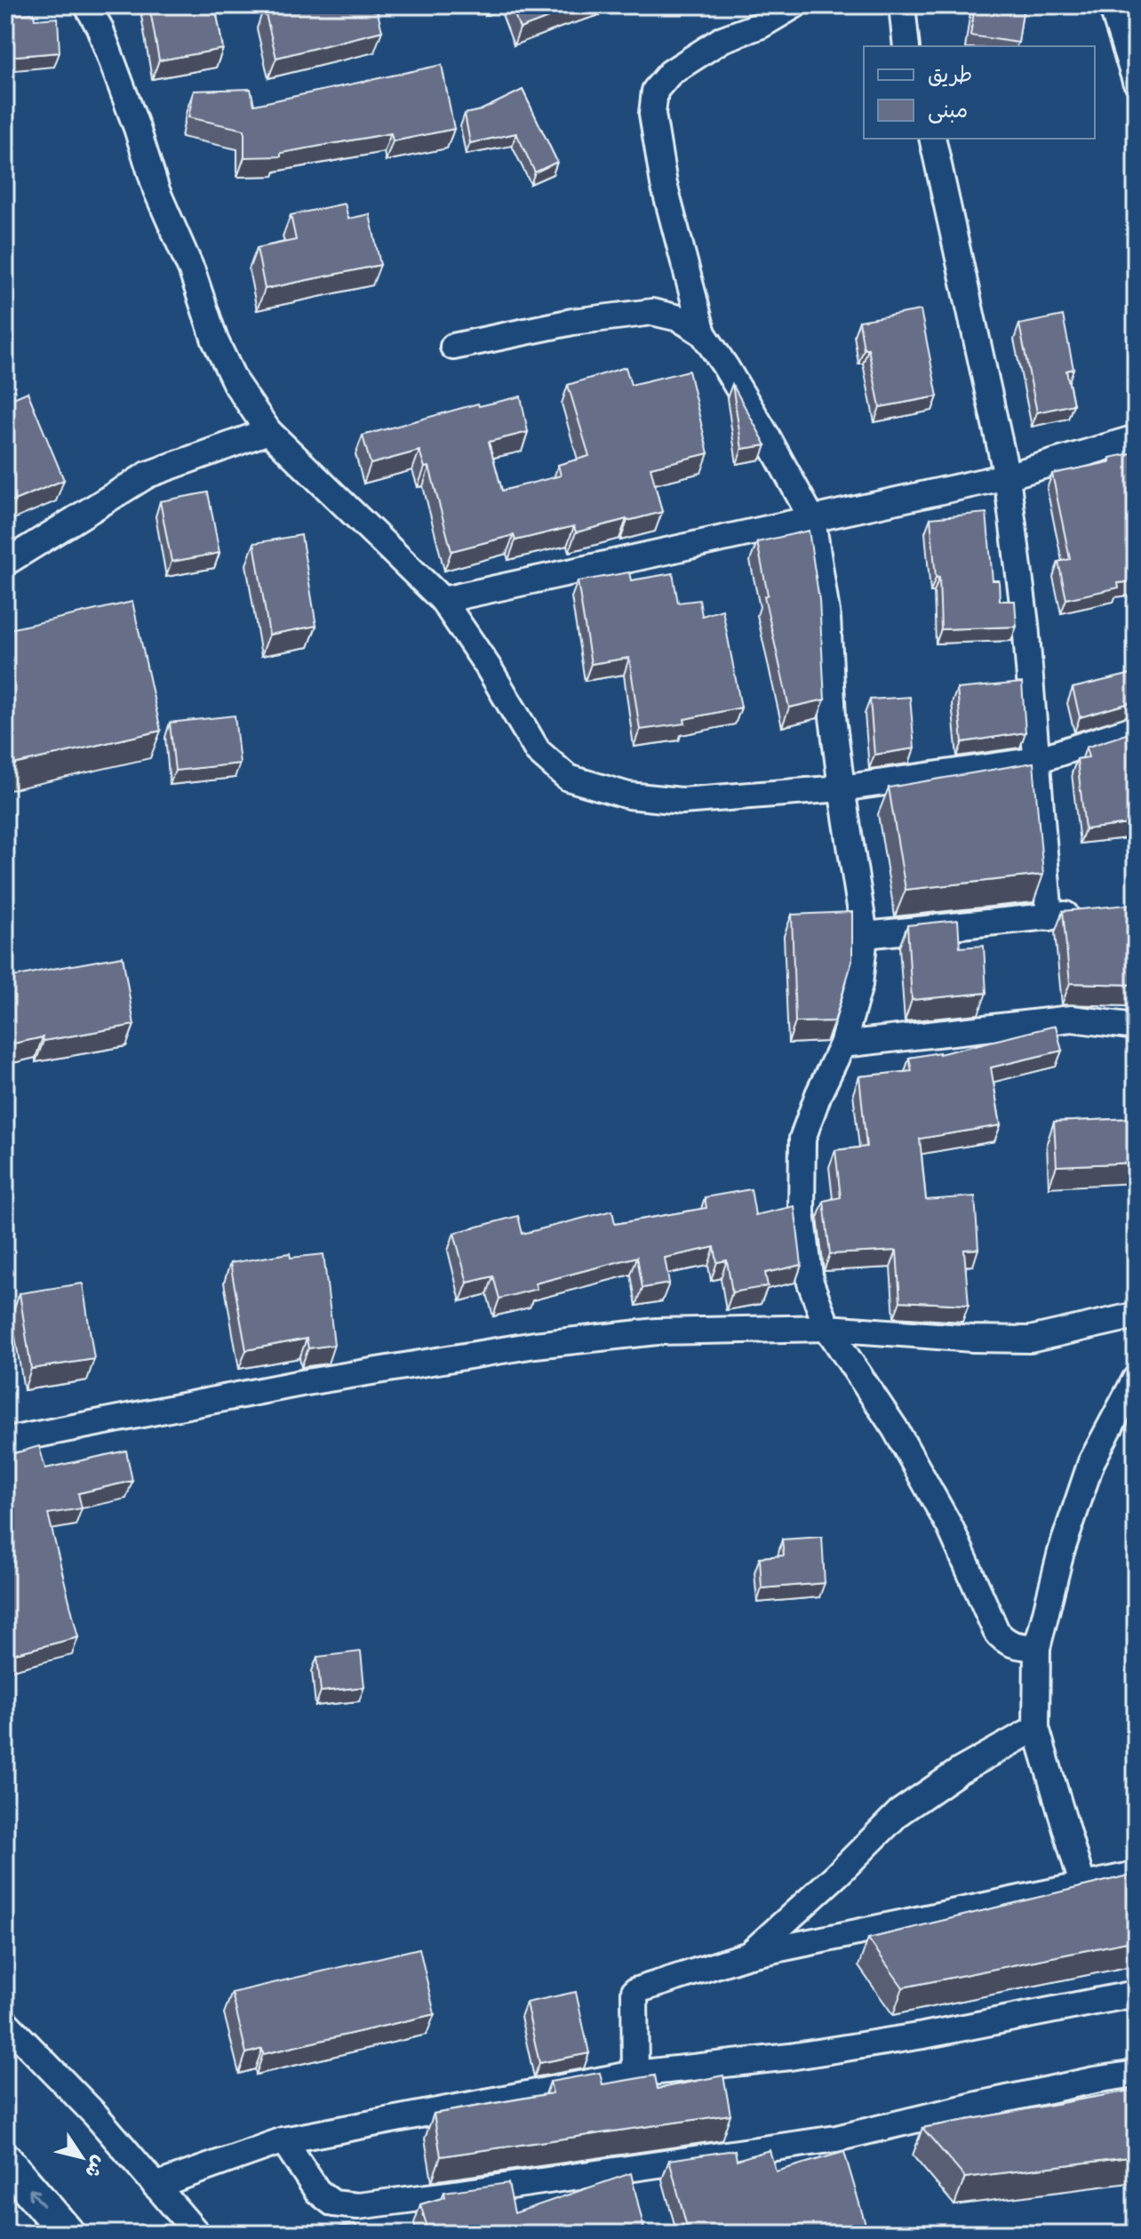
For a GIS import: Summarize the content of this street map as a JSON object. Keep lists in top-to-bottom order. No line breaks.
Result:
{"legend":["طريق","مبنى"],"north":"bottom right"}
